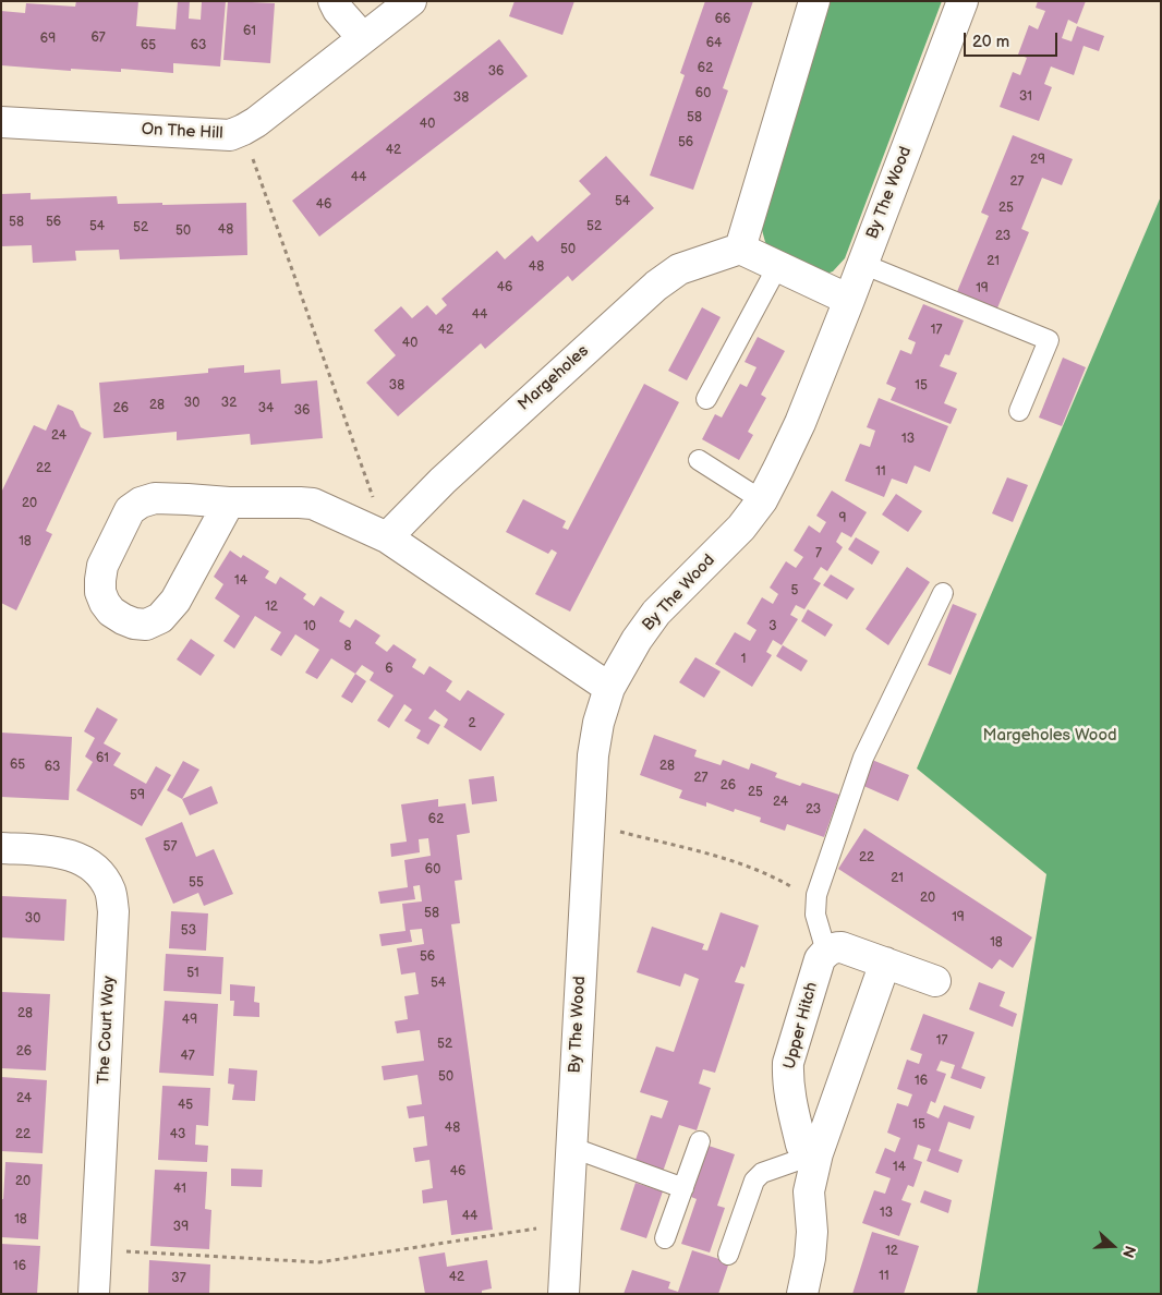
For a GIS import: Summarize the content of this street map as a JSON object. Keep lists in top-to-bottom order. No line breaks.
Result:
{"streets":{"street":["On The Hill","By The Wood","Margeholes","Upper Hitch","The Court Way"]},"parks":["Margeholes Wood"],"house_numbers":["66","61","67","69","64","65","63","62","36","60","31","38","58","40","56","42","29","44","27","54","46","25","58","56","54","52","52","48","50","23","50","21","48","46","19","44","42","17","40","38","15","30","32","28","26","34","36","24","13","22","11","20","9","18","7","14","5","12","10","3","8","1","6","2","61","65","28","63","27","26","25","59","24","23","62","57","22","60","21","55","20","58","19","30","53","18","56","51","54","28","49","17","52","26","47","50","16","24","45","15","48","22","43","14","46","20","41","13","44","18","39","12","16","11","42","37"],"scale_bar":"20 m","north":"right"}
